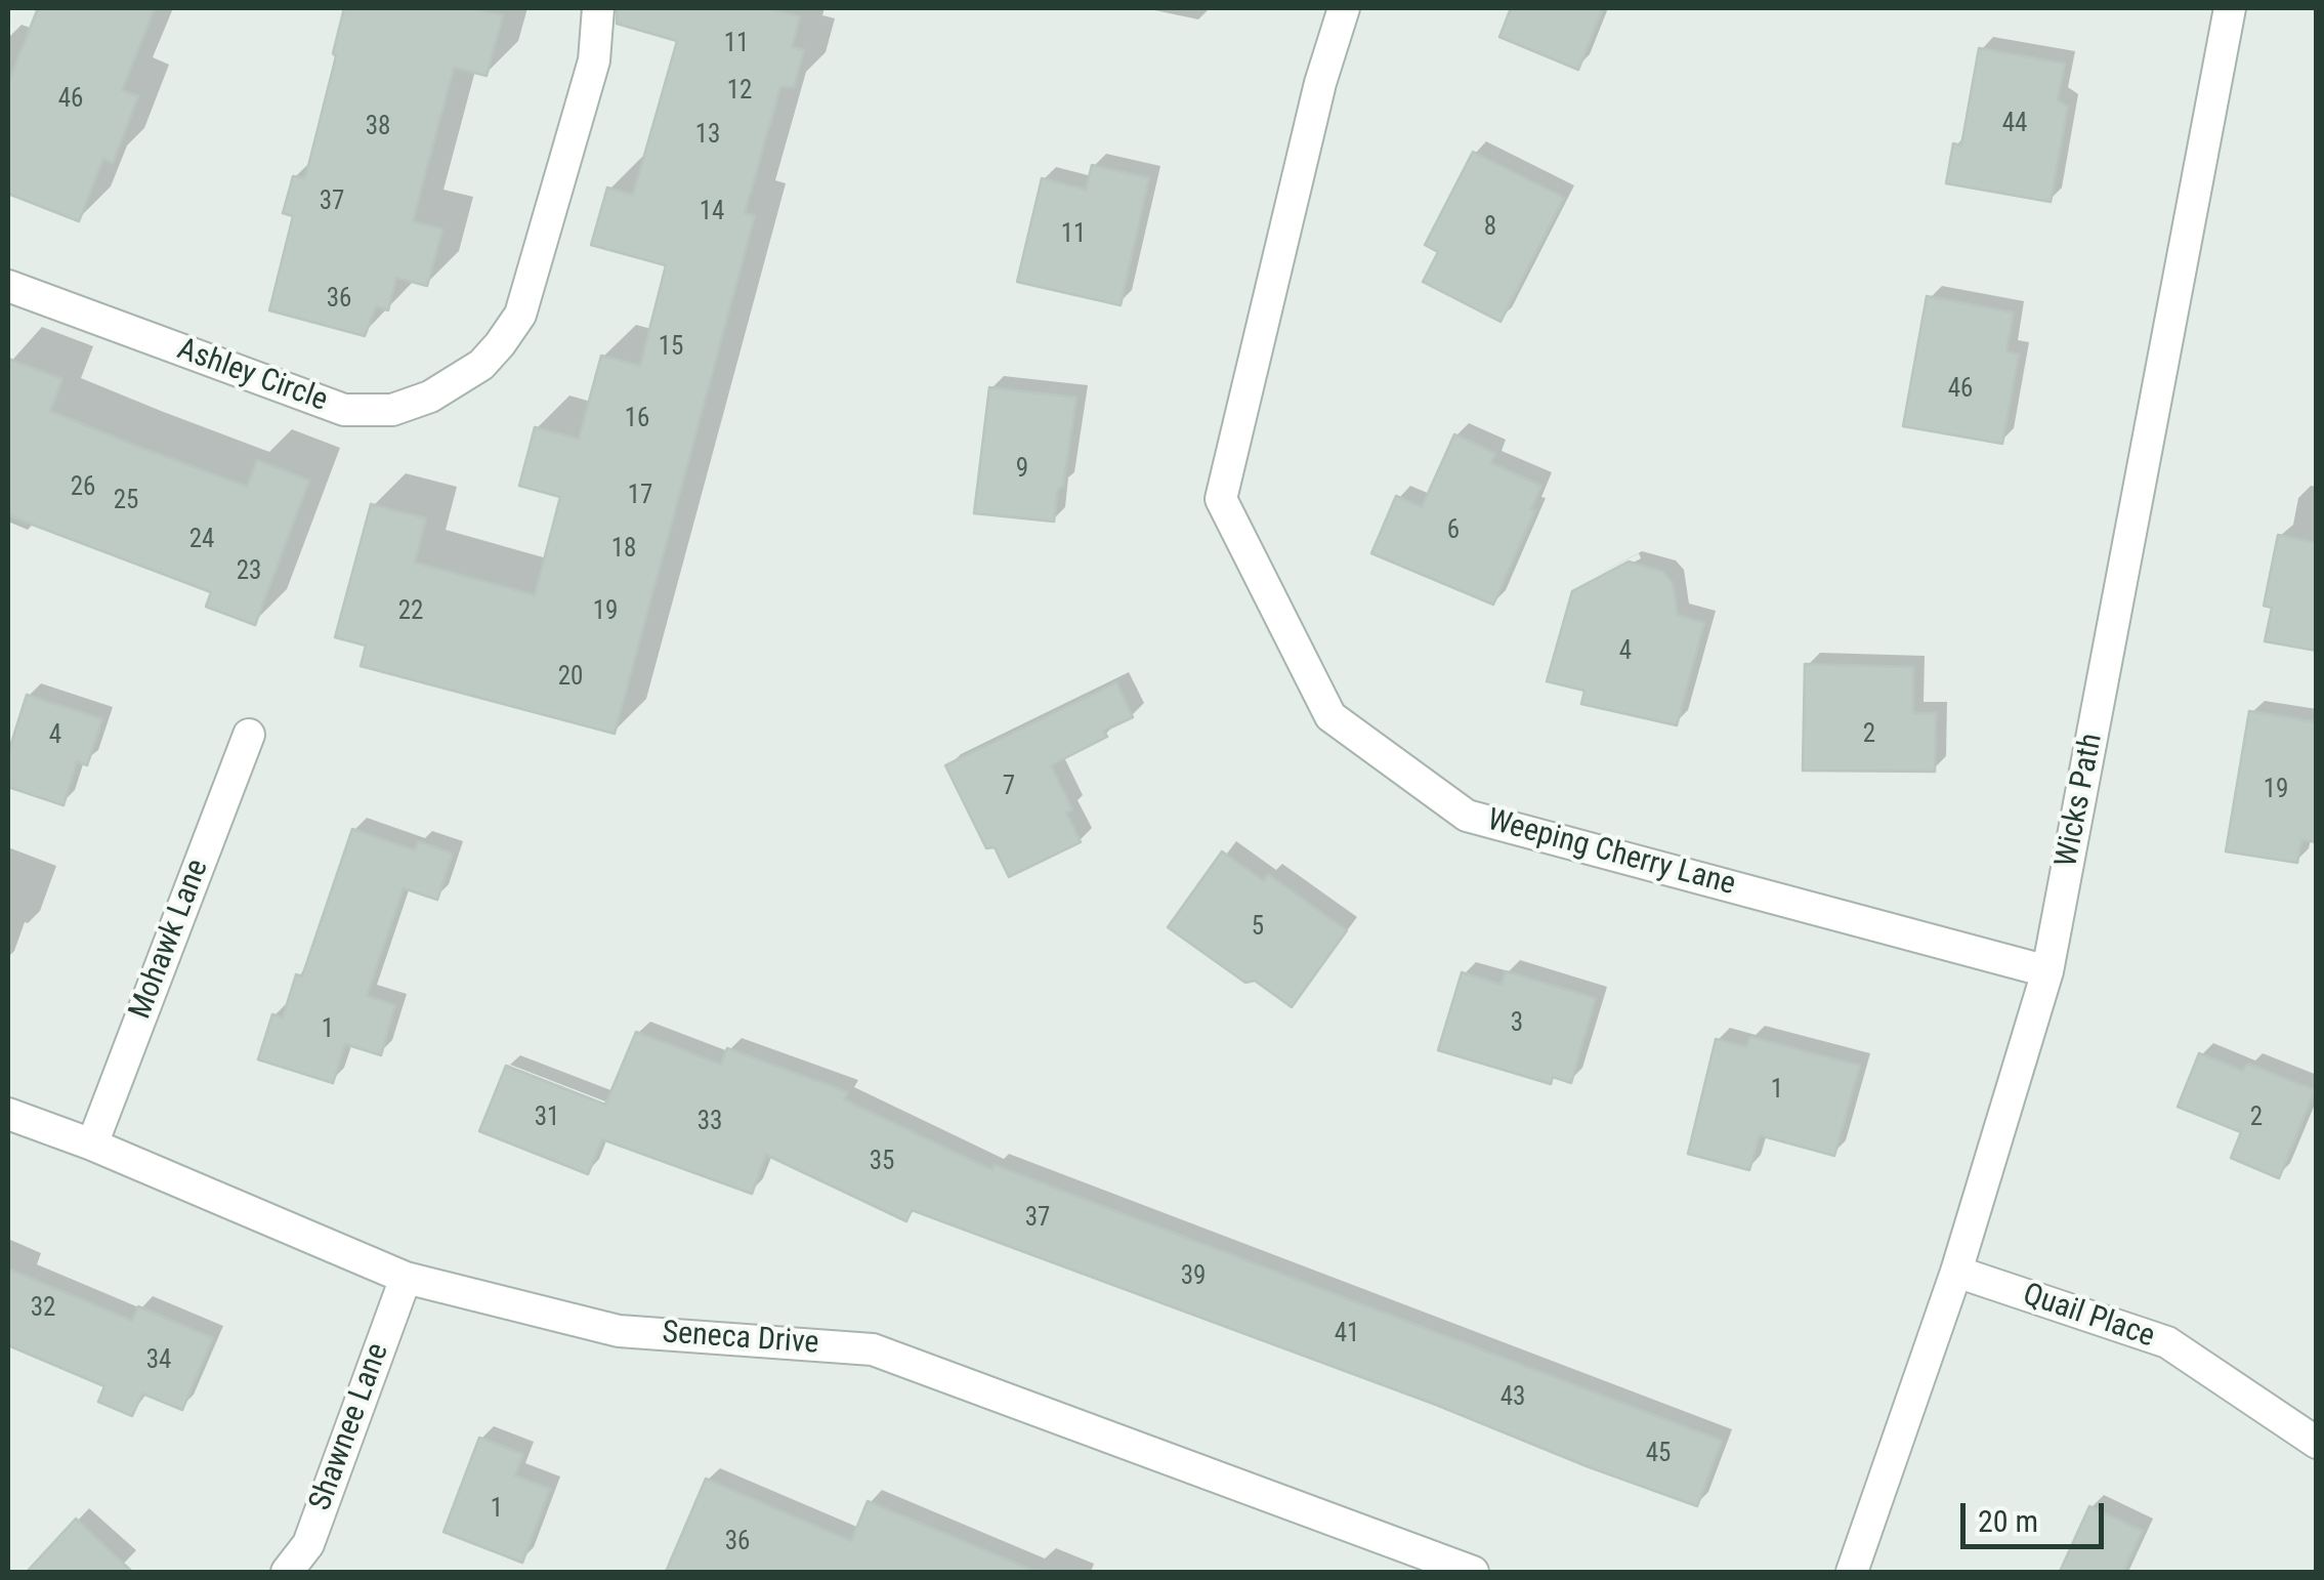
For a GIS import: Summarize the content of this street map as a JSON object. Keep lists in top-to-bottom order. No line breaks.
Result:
{"streets":{"street":["Ashley Circle","Wicks Path","Weeping Cherry Lane","Mohawk Lane","Quail Place","Seneca Drive","Shawnee Lane"]},"crossings":[["Wicks Path","Weeping Cherry Lane"],["Wicks Path","Quail Place"],["Mohawk Lane","Seneca Drive"],["Seneca Drive","Shawnee Lane"]],"house_numbers":["11","12","46","44","38","13","37","14","8","11","36","15","46","16","9","26","17","25","6","24","18","23","22","19","4","20","2","4","7","19","5","3","1","1","31","2","33","35","37","39","32","41","34","43","45","1","36"],"scale_bar":"20 m"}
